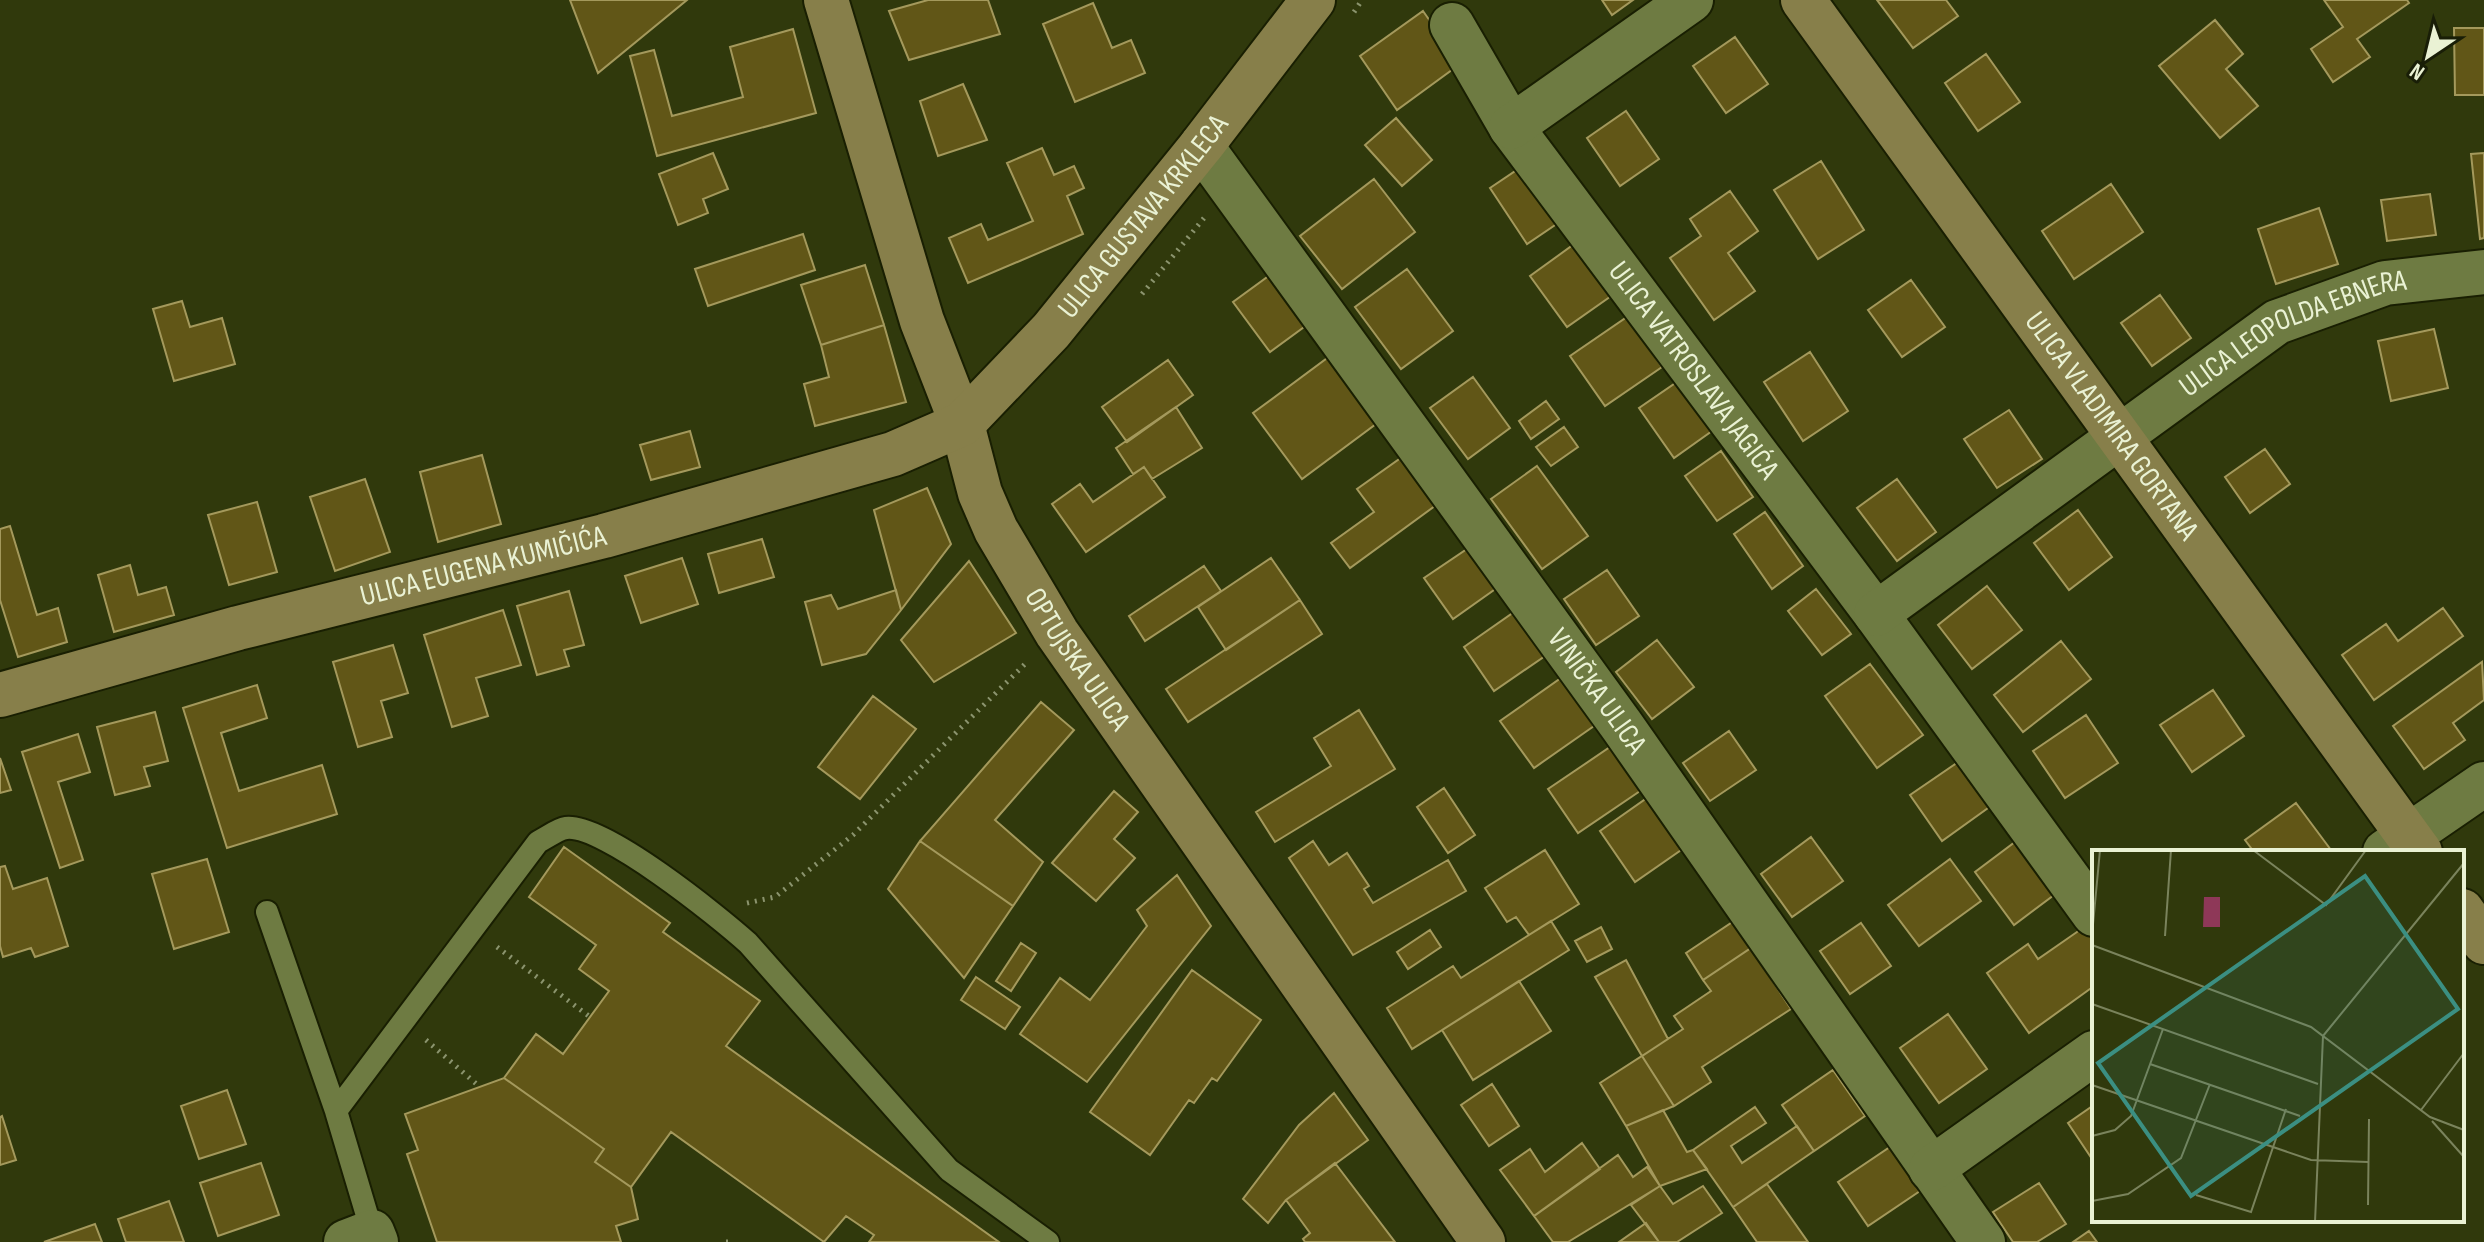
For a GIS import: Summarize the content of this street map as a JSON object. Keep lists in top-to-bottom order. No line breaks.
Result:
{"streets":{"street":["ULICA GUSTAVA KRKLECA","ULICA LEOPOLDA EBNERA","ULICA VATROSLAVA JAGIĆA","ULICA VLADIMIRA GORTANA","ULICA EUGENA KUMIČIĆA","OPTUJSKA ULICA","VINIČKA ULICA"]},"crossings":[["ULICA GUSTAVA KRKLECA","ULICA EUGENA KUMIČIĆA"],["ULICA GUSTAVA KRKLECA","OPTUJSKA ULICA"],["ULICA GUSTAVA KRKLECA","VINIČKA ULICA"],["ULICA LEOPOLDA EBNERA","ULICA VLADIMIRA GORTANA"],["ULICA EUGENA KUMIČIĆA","OPTUJSKA ULICA"]],"north":"bottom left"}
